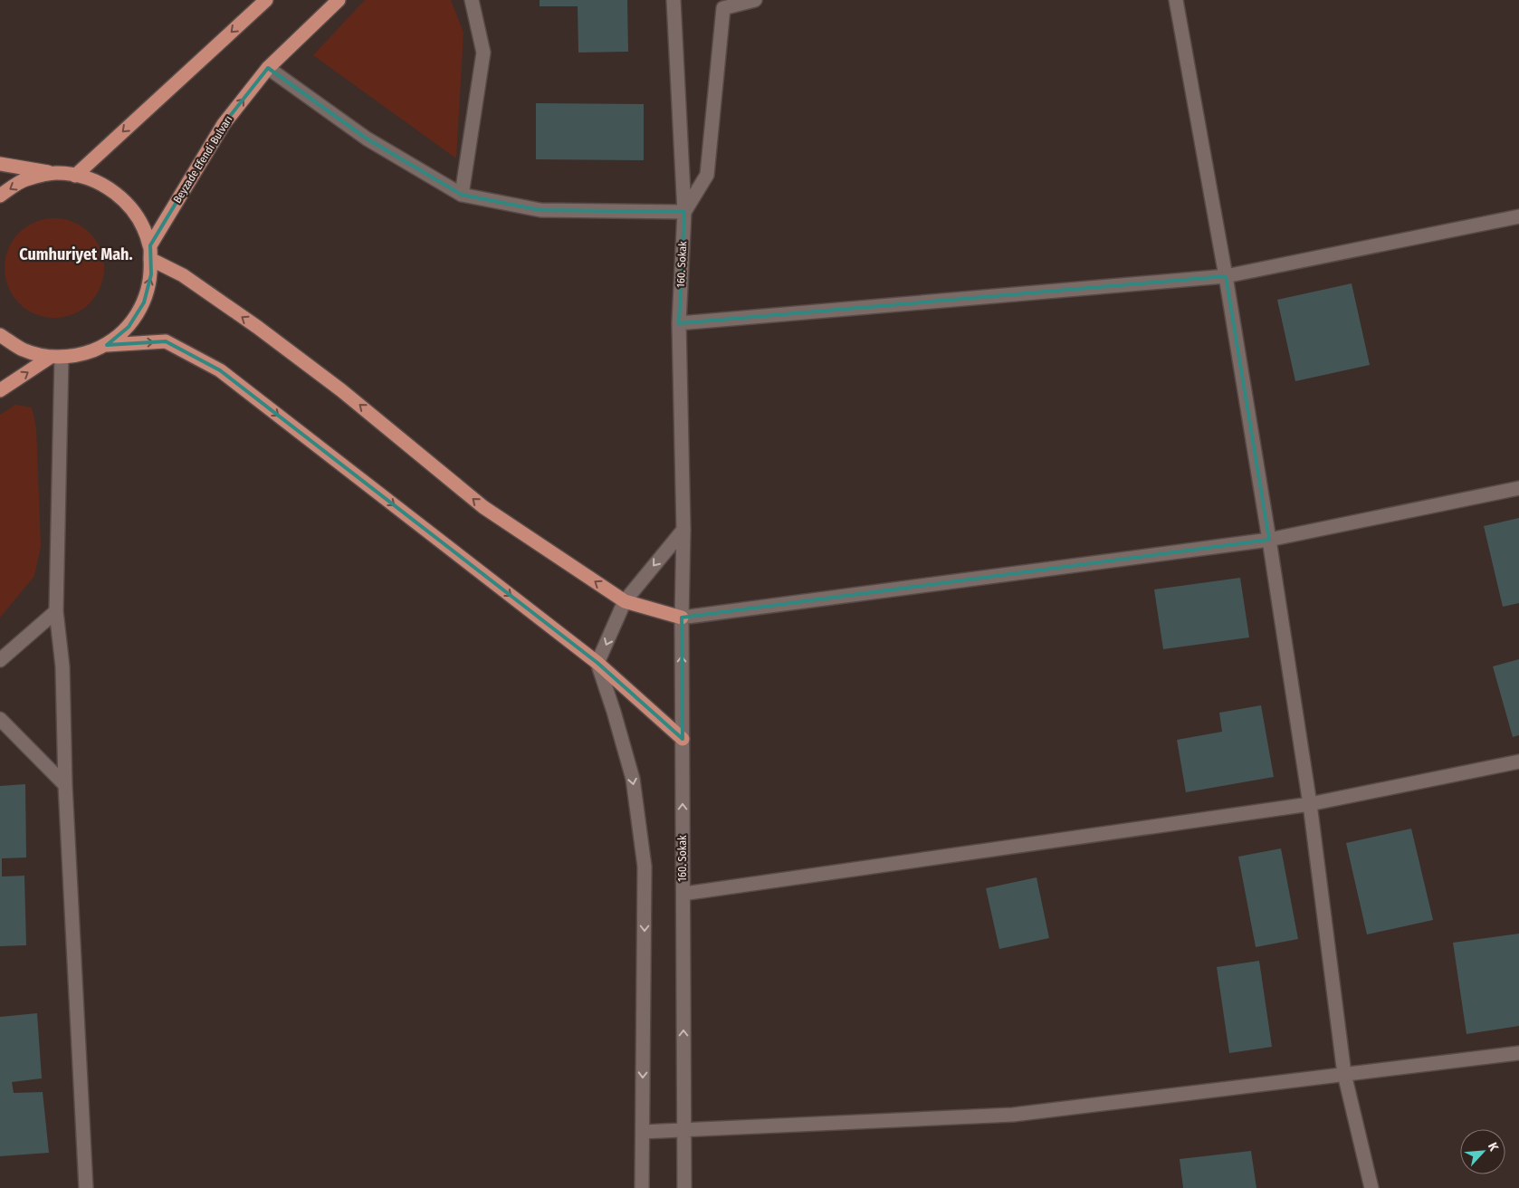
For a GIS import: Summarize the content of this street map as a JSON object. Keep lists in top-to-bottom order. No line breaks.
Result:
{"streets":{"main road":["Beyzade Efendi Bulvarı"],"street":["160. Sokak"]},"districts":["Cumhuriyet Mah."],"north":"top right"}
